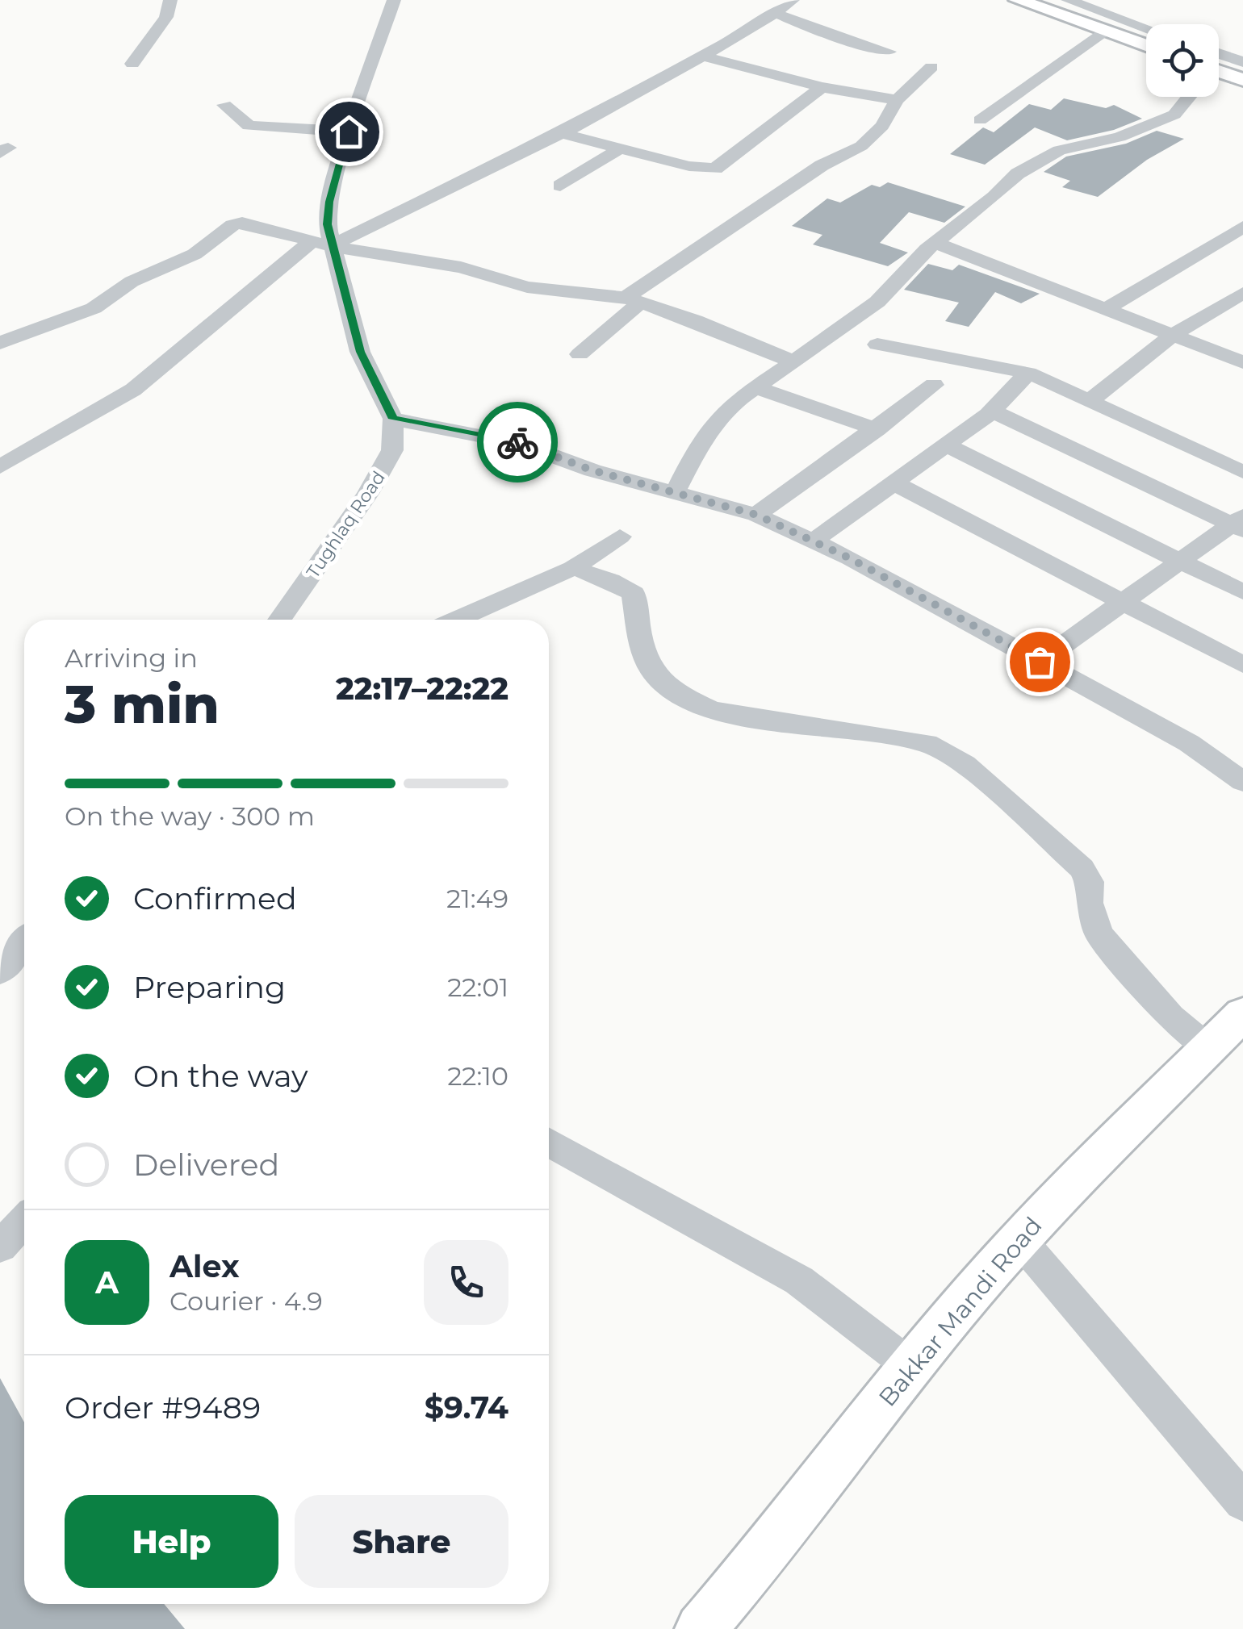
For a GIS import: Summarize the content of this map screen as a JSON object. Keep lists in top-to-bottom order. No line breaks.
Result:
{"streets":{"main road":["Bakkar Mandi Road"],"street":["Tughlaq Road"]},"page":{"heading":["3 min","Arriving in","22:17–22:22"],"panel":["Alex","Courier · 4.9","Order #9489","$9.74"],"bar":"On the way · 300 m","list":[["Confirmed","21:49"],["Preparing","22:01"],["On the way","22:10"],"Delivered"],"round":"A","buttons":["Help","Share"]}}
